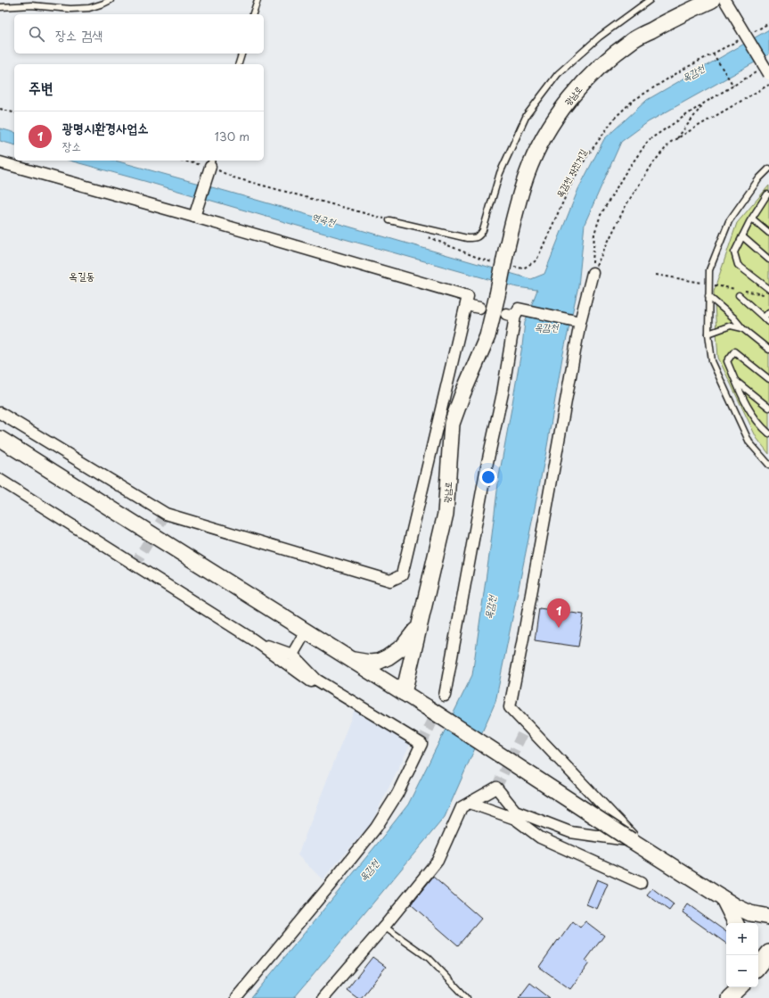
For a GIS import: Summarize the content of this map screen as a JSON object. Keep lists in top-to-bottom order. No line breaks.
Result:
{"streets":{"main road":["광남로"],"path":["목감천 자전거길"]},"districts":["옥길동"],"water":["목감천","역곡천"],"page":{"search":"장소 검색","heading":"주변","list":[{"mark":"1","name":"광명시환경사업소","note":"장소","value":"130 m"}],"pins":"1","map_buttons":["+","−"]}}
